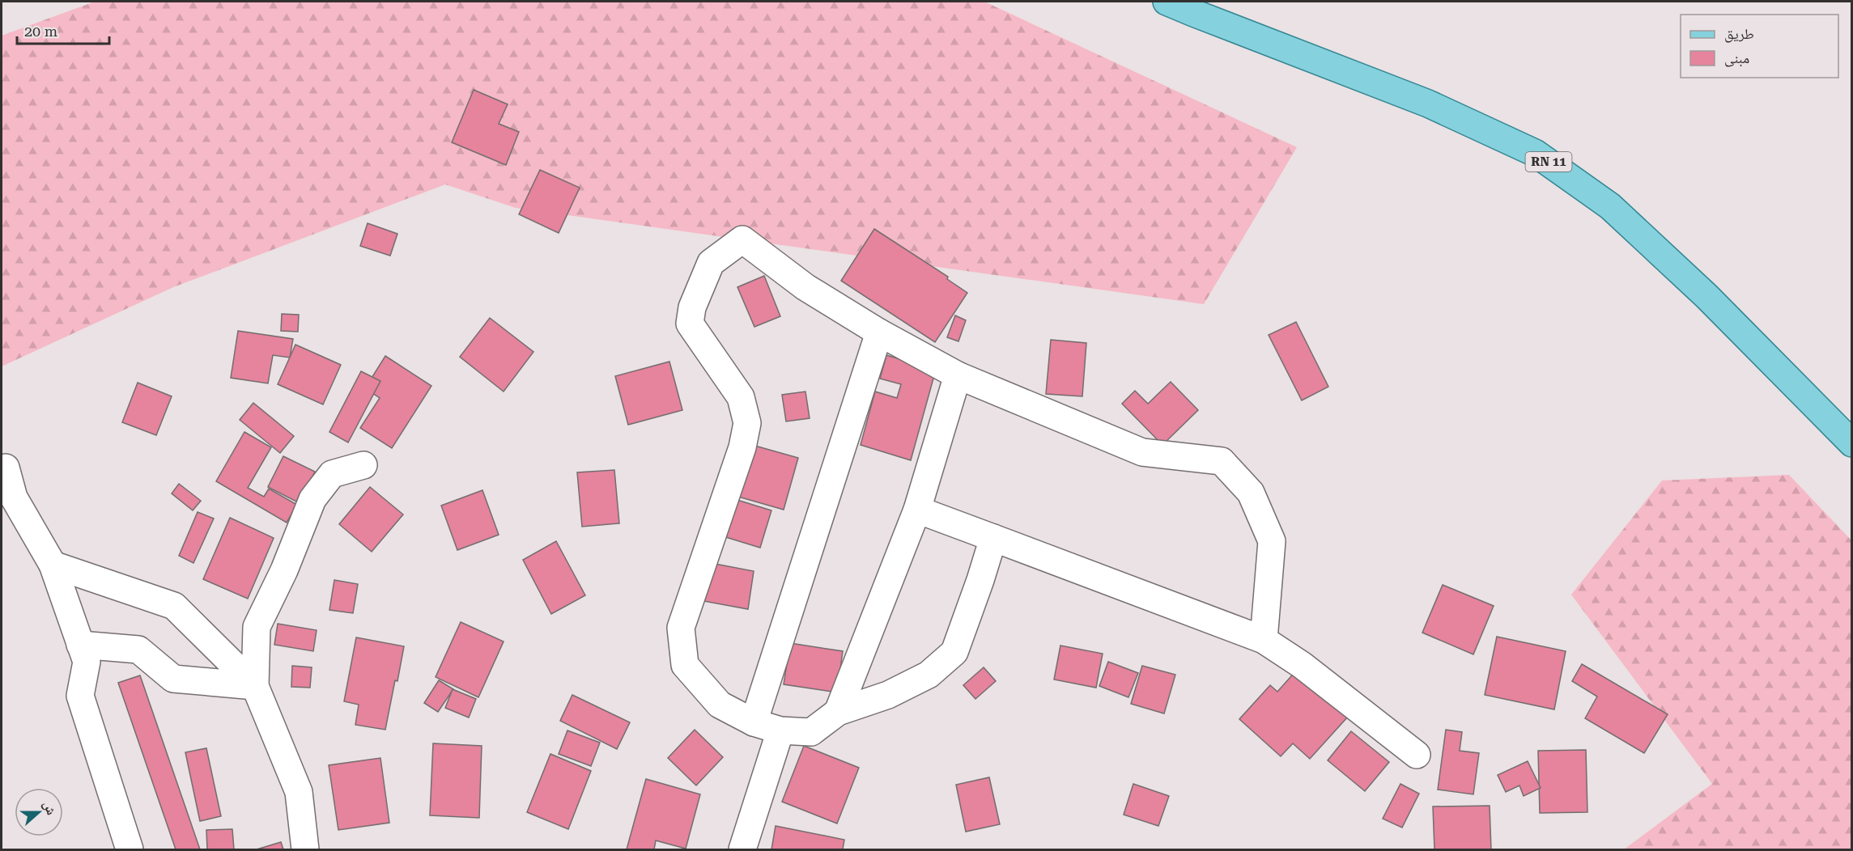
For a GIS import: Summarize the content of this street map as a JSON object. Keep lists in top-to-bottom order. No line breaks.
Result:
{"streets":{"main road":["RN 11"]},"legend":["طريق","مبنى"],"scale_bar":"20 m","north":"right"}
